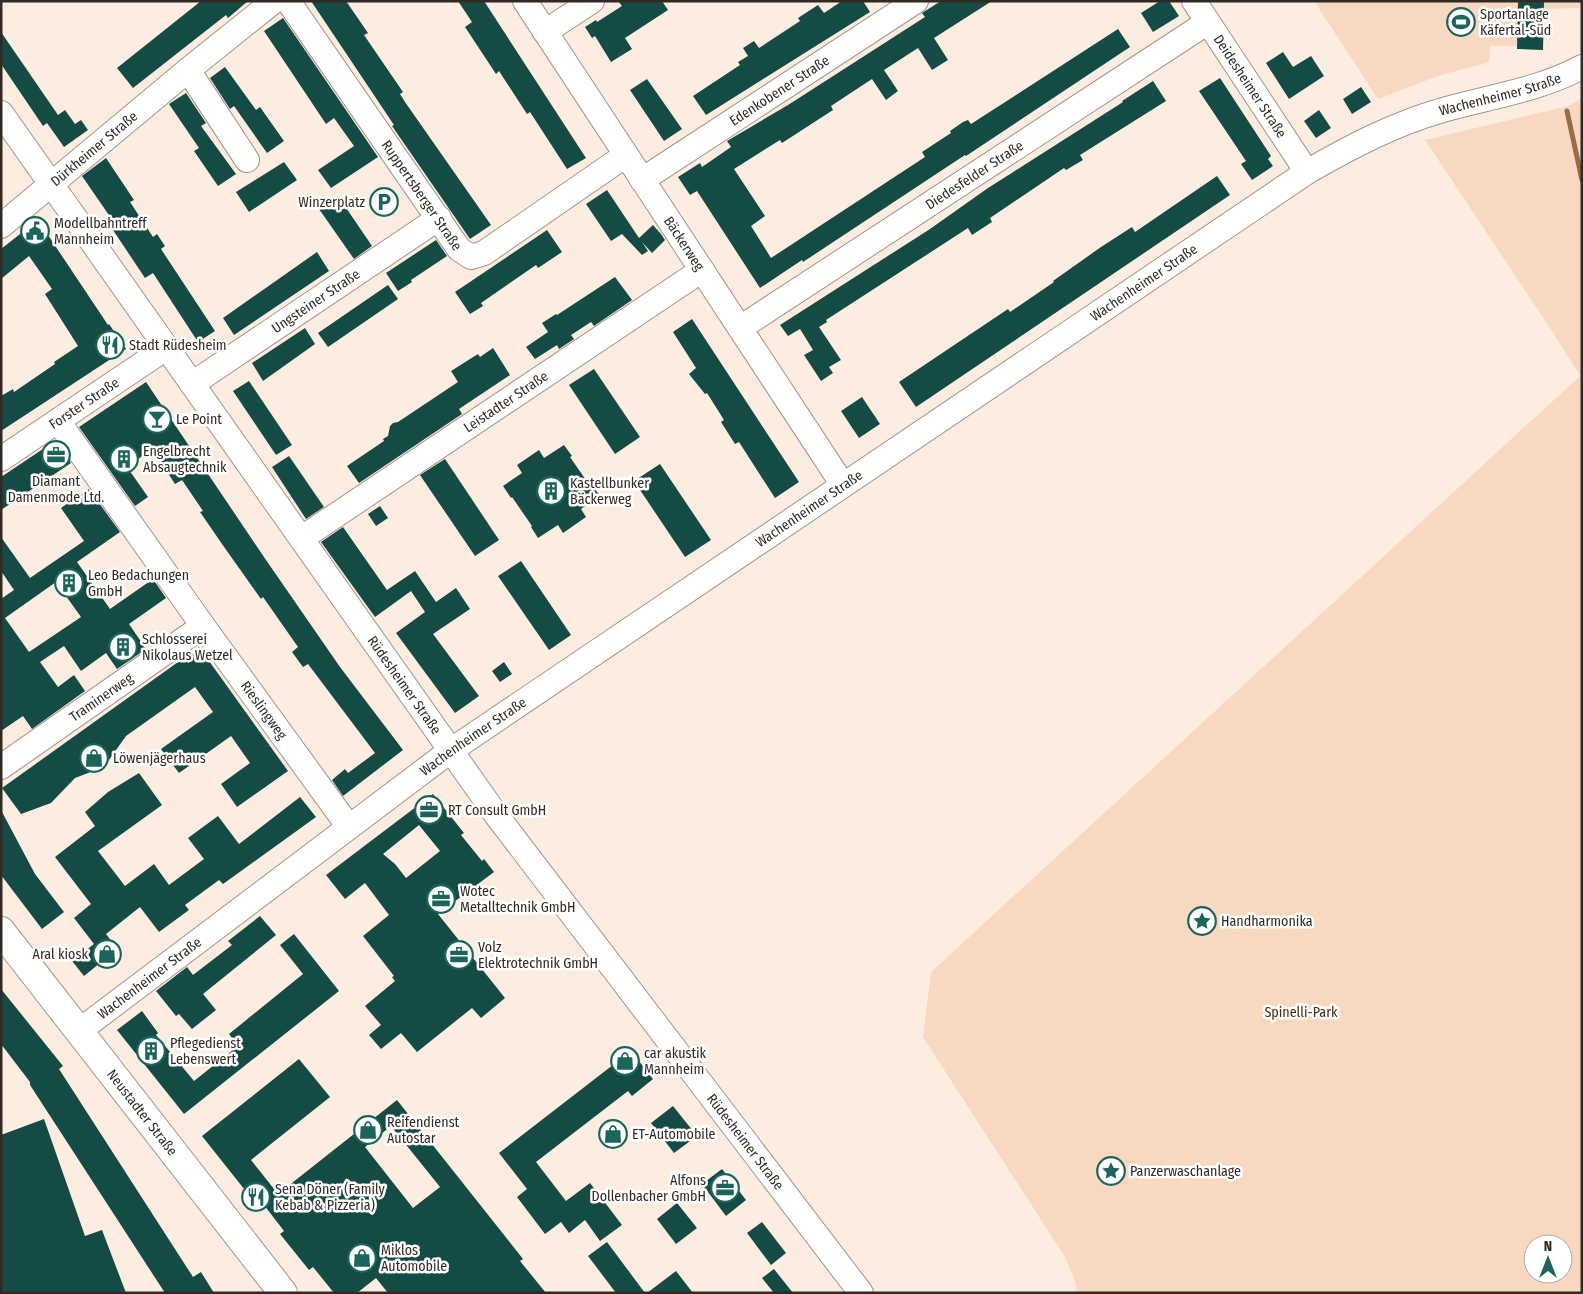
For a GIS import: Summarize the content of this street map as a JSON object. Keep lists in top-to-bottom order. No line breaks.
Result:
{"streets":{"main road":["Neustadter Straße"],"street":["Deidesheimer Straße","Edenkobener Straße","Wachenheimer Straße","Dürkheimer Straße","Diedesfelder Straße","Ruppertsberger Straße","Bäckerweg","Ungsteiner Straße","Leistadter Straße","Forster Straße","Rüdesheimer Straße","Traminerweg","Rieslingweg"]},"crossings":[["Deidesheimer Straße","Wachenheimer Straße"],["Deidesheimer Straße","Diedesfelder Straße"],["Edenkobener Straße","Bäckerweg"],["Wachenheimer Straße","Bäckerweg"],["Wachenheimer Straße","Rüdesheimer Straße"],["Wachenheimer Straße","Rieslingweg"],["Wachenheimer Straße","Neustadter Straße"],["Dürkheimer Straße","Rüdesheimer Straße"],["Diedesfelder Straße","Bäckerweg"],["Ruppertsberger Straße","Bäckerweg"],["Ruppertsberger Straße","Ungsteiner Straße"],["Bäckerweg","Leistadter Straße"],["Ungsteiner Straße","Rüdesheimer Straße"],["Forster Straße","Rüdesheimer Straße"],["Forster Straße","Rieslingweg"],["Traminerweg","Rieslingweg"]],"parks":["Spinelli-Park"],"places":{"sports":["Sportanlage Käfertal-Süd"],"parking":["Winzerplatz"],"public building":["Modellbahntreff Mannheim"],"restaurant":["Stadt Rüdesheim","Sena Döner (Family Kebab & Pizzeria)"],"bar":["Le Point"],"office":["Diamant Damenmode Ltd.","RT Consult GmbH","Wotec Metalltechnik GmbH","Volz Elektrotechnik GmbH","Alfons Dollenbacher GmbH"],"building":["Engelbrecht Absaugtechnik","Kastellbunker Bäckerweg","Leo Bedachungen GmbH","Schlosserei Nikolaus Wetzel","Pflegedienst Lebenswert"],"shop":["Löwenjägerhaus","Aral kiosk","car akustik Mannheim","Reifendienst Autostar","ET-Automobile","Miklos Automobile"],"place":["Handharmonika","Panzerwaschanlage"]},"north":"top"}
